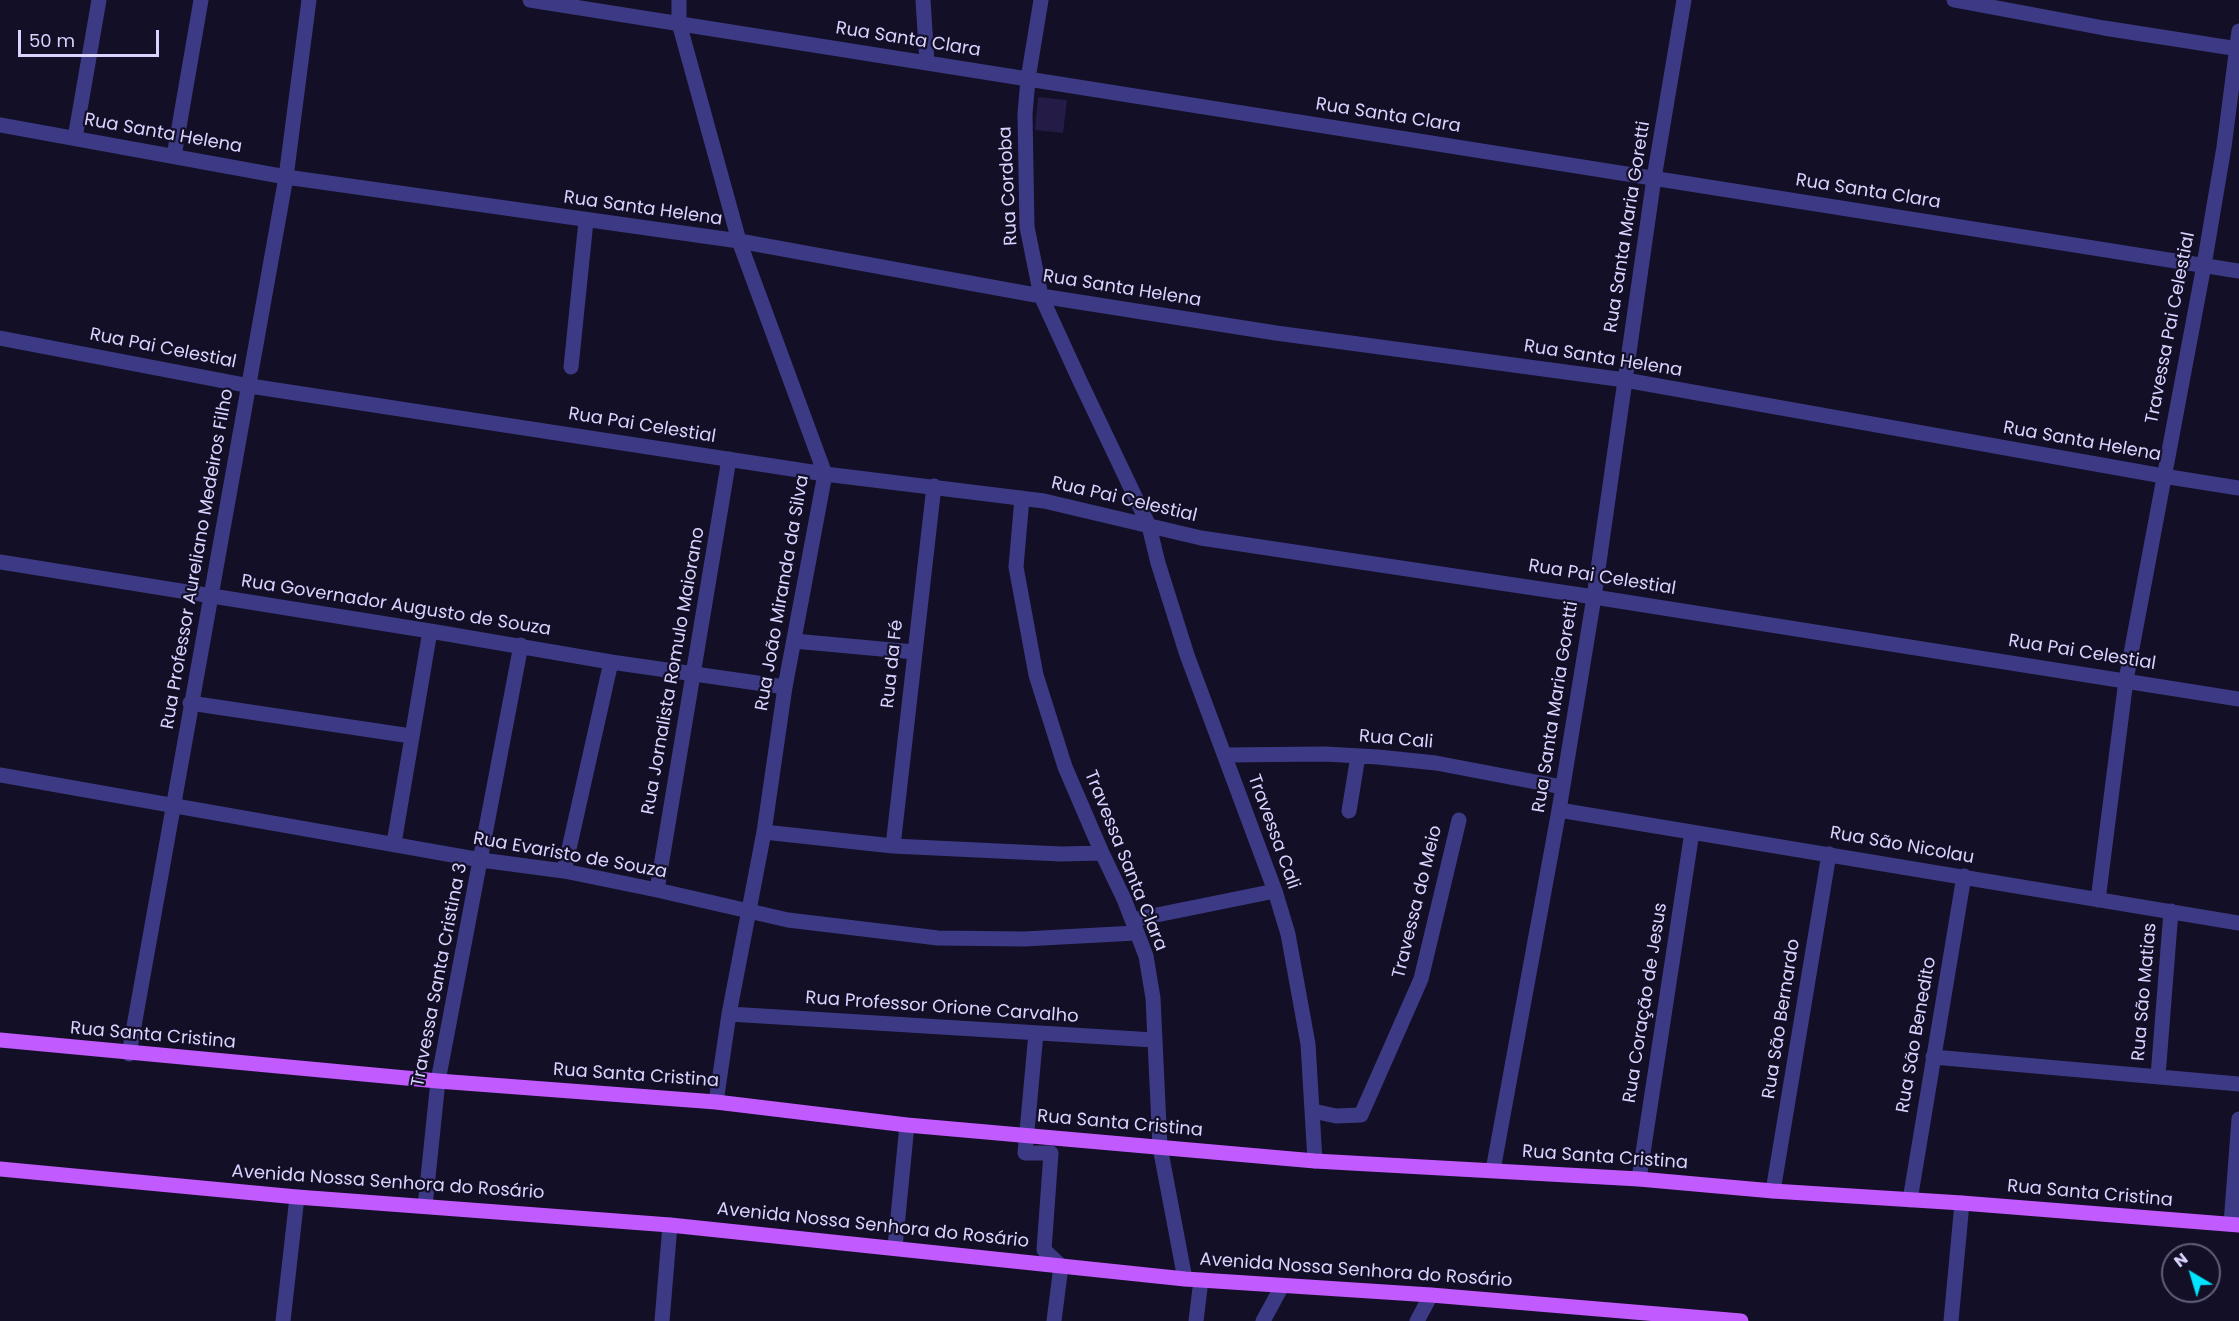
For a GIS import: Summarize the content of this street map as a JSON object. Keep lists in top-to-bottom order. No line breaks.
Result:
{"streets":{"main road":["Rua Santa Cristina","Avenida Nossa Senhora do Rosário"],"street":["Rua Santa Clara","Rua Santa Helena","Rua Cordoba","Rua Santa Maria Goretti","Travessa Pai Celestial","Rua Pai Celestial","Rua Professor Aureliano Medeiros Filho","Rua João Miranda da Silva","Rua Governador Augusto de Souza","Rua da Fé","Rua Jornalista Romulo Maiorano","Rua Cali","Travessa Cali","Rua São Nicolau","Rua Evaristo de Souza","Travessa Santa Clara","Travessa do Meio","Travessa Santa Cristina 3","Rua São Matias","Rua Coração de Jesus","Rua Professor Orione Carvalho","Rua São Bernardo","Rua São Benedito"]},"crossings":[["Rua Santa Clara","Rua Cordoba"],["Rua Santa Clara","Rua Santa Maria Goretti"],["Rua Santa Clara","Travessa Pai Celestial"],["Rua Santa Clara","Rua João Miranda da Silva"],["Rua Santa Helena","Rua Cordoba"],["Rua Santa Helena","Rua Santa Maria Goretti"],["Rua Santa Helena","Travessa Pai Celestial"],["Rua Santa Helena","Rua Professor Aureliano Medeiros Filho"],["Rua Santa Helena","Rua João Miranda da Silva"],["Rua Cordoba","Rua Pai Celestial"],["Rua Cordoba","Travessa Cali"],["Rua Santa Maria Goretti","Rua Pai Celestial"],["Rua Santa Maria Goretti","Rua Cali"],["Rua Santa Maria Goretti","Rua São Nicolau"],["Rua Santa Maria Goretti","Rua Santa Cristina"],["Travessa Pai Celestial","Rua Pai Celestial"],["Travessa Pai Celestial","Rua São Nicolau"],["Rua Pai Celestial","Rua Professor Aureliano Medeiros Filho"],["Rua Pai Celestial","Rua João Miranda da Silva"],["Rua Pai Celestial","Rua da Fé"],["Rua Pai Celestial","Rua Jornalista Romulo Maiorano"],["Rua Pai Celestial","Travessa Cali"],["Rua Pai Celestial","Travessa Santa Clara"],["Rua Professor Aureliano Medeiros Filho","Rua Governador Augusto de Souza"],["Rua Professor Aureliano Medeiros Filho","Rua Evaristo de Souza"],["Rua Professor Aureliano Medeiros Filho","Rua Santa Cristina"],["Rua João Miranda da Silva","Rua Governador Augusto de Souza"],["Rua João Miranda da Silva","Rua Evaristo de Souza"],["Rua João Miranda da Silva","Rua Professor Orione Carvalho"],["Rua João Miranda da Silva","Rua Santa Cristina"],["Rua Governador Augusto de Souza","Rua Jornalista Romulo Maiorano"],["Rua Governador Augusto de Souza","Travessa Santa Cristina 3"],["Rua Jornalista Romulo Maiorano","Rua Evaristo de Souza"],["Rua Cali","Travessa Cali"],["Travessa Cali","Rua Evaristo de Souza"],["Travessa Cali","Travessa do Meio"],["Travessa Cali","Rua Santa Cristina"],["Rua São Nicolau","Rua São Matias"],["Rua São Nicolau","Rua Coração de Jesus"],["Rua São Nicolau","Rua São Bernardo"],["Rua São Nicolau","Rua São Benedito"],["Rua Evaristo de Souza","Travessa Santa Clara"],["Rua Evaristo de Souza","Travessa Santa Cristina 3"],["Travessa Santa Clara","Rua Professor Orione Carvalho"],["Travessa Santa Clara","Rua Santa Cristina"],["Travessa Santa Clara","Avenida Nossa Senhora do Rosário"],["Travessa Santa Cristina 3","Rua Santa Cristina"],["Travessa Santa Cristina 3","Avenida Nossa Senhora do Rosário"],["Rua Coração de Jesus","Rua Santa Cristina"],["Rua São Bernardo","Rua Santa Cristina"],["Rua São Benedito","Rua Santa Cristina"]],"scale_bar":"50 m","north":"top left"}
